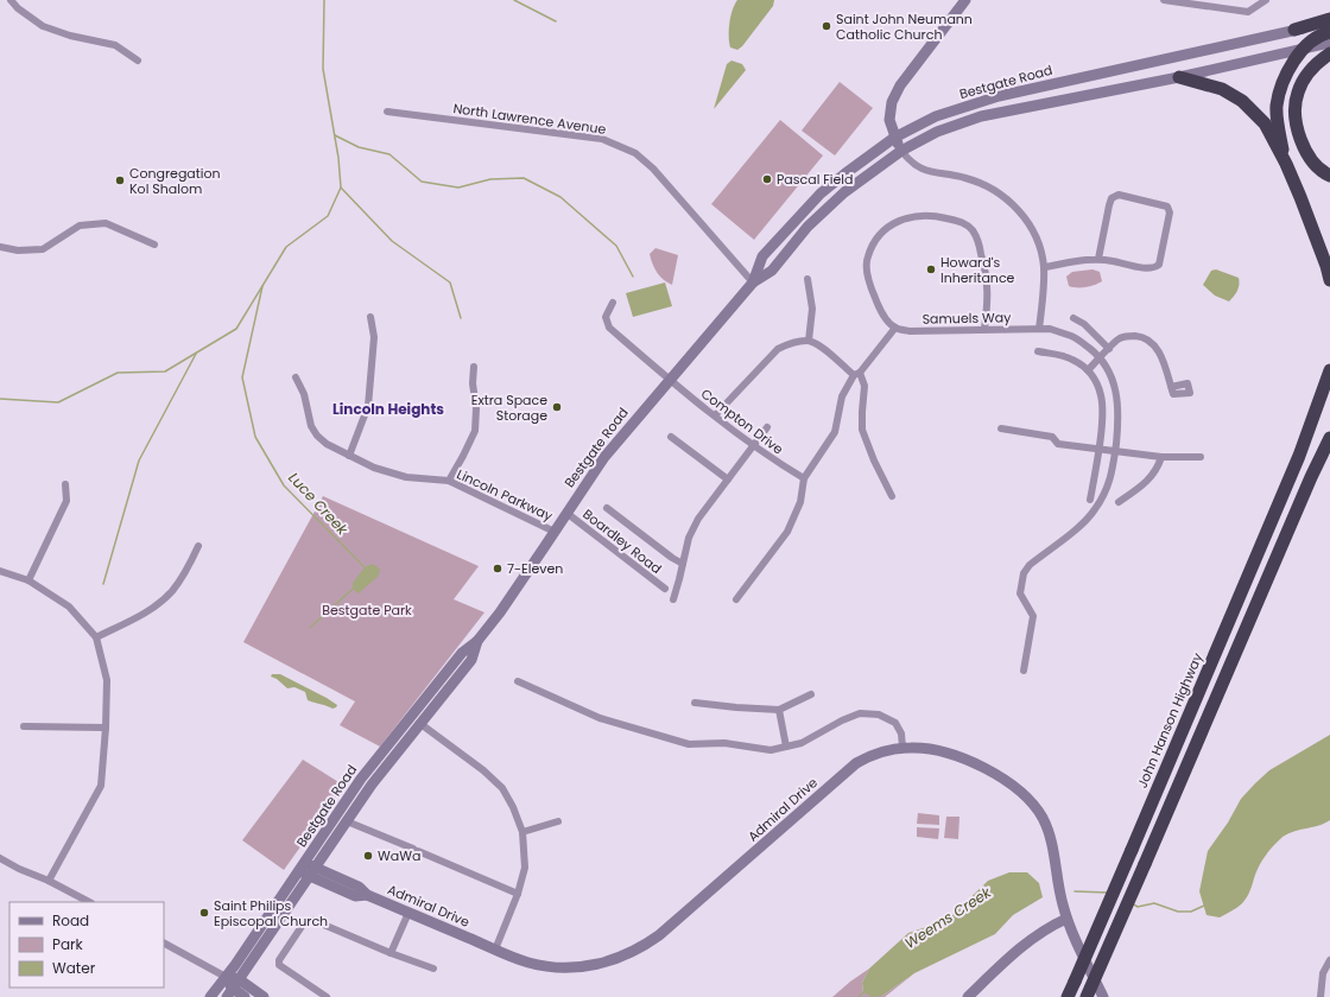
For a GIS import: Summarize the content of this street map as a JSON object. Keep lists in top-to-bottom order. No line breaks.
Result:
{"streets":{"highway":["John Hanson Highway"],"main road":["Bestgate Road","Admiral Drive"],"street":["North Lawrence Avenue","Samuels Way","Compton Drive","Lincoln Parkway","Boardley Road"]},"crossings":[["Bestgate Road","North Lawrence Avenue"],["Bestgate Road","Compton Drive"],["Bestgate Road","Lincoln Parkway"],["Bestgate Road","Boardley Road"],["Bestgate Road","Admiral Drive"]],"districts":["Lincoln Heights"],"water":["Luce Creek","Weems Creek"],"parks":["Bestgate Park"],"places":["Saint John Neumann Catholic Church","Pascal Field","Congregation Kol Shalom","Howard's Inheritance","Extra Space Storage","7-Eleven","WaWa","Saint Philips Episcopal Church"],"legend":["Road","Park","Water"]}
